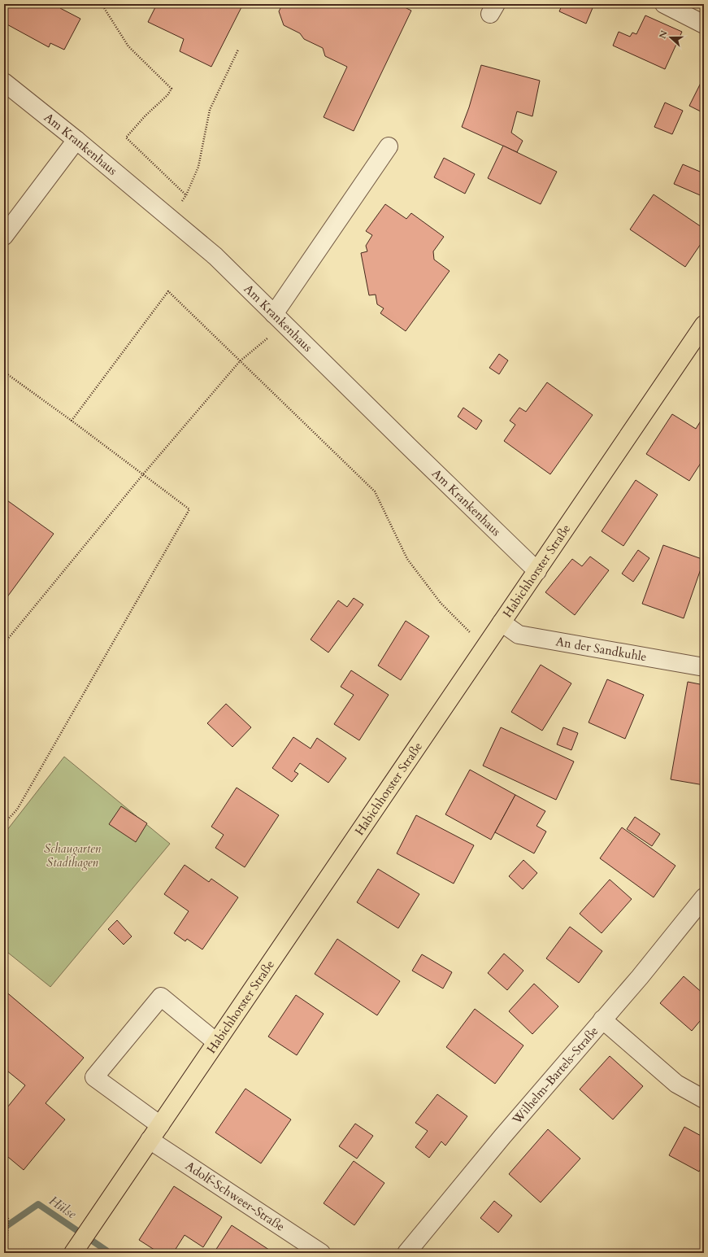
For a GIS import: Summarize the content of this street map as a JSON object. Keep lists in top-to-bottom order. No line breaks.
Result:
{"streets":{"main road":["Habichhorster Straße"],"street":["Am Krankenhaus","An der Sandkuhle","Wilhelm-Bartels-Straße","Adolf-Schweer-Straße"]},"crossings":[["Am Krankenhaus","Habichhorster Straße"],["Habichhorster Straße","An der Sandkuhle"],["Habichhorster Straße","Adolf-Schweer-Straße"]],"water":["Hülse"],"parks":["Schaugarten Stadthagen"],"north":"left"}
